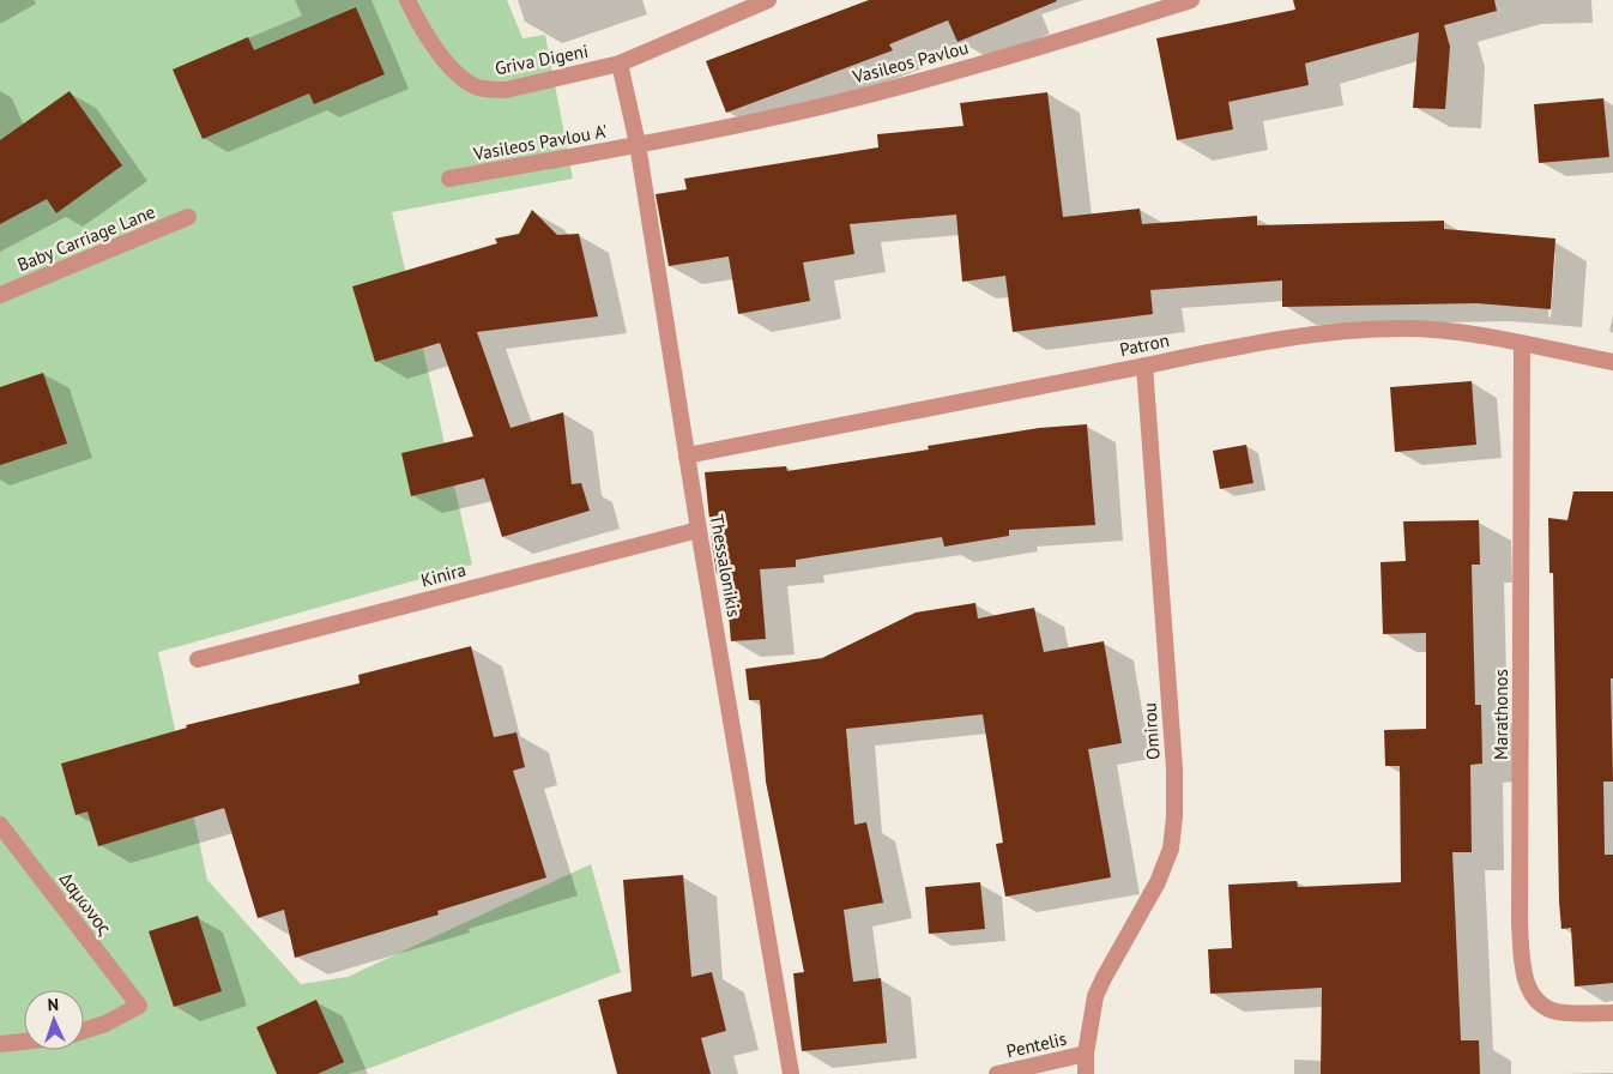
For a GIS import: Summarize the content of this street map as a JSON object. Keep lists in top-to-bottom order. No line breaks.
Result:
{"streets":{"street":["Griva Digeni","Vasileos Pavlou","Vasileos Pavlou A'","Baby Carriage Lane","Patron","Thessalonikis","Kinira","Marathonos","Omirou","Δαμωνος","Pentelis"]},"crossings":[["Griva Digeni","Thessalonikis"],["Vasileos Pavlou","Vasileos Pavlou A'"],["Vasileos Pavlou","Thessalonikis"],["Vasileos Pavlou A'","Thessalonikis"],["Patron","Thessalonikis"],["Patron","Marathonos"],["Patron","Omirou"],["Thessalonikis","Kinira"],["Omirou","Pentelis"]],"north":"top"}
